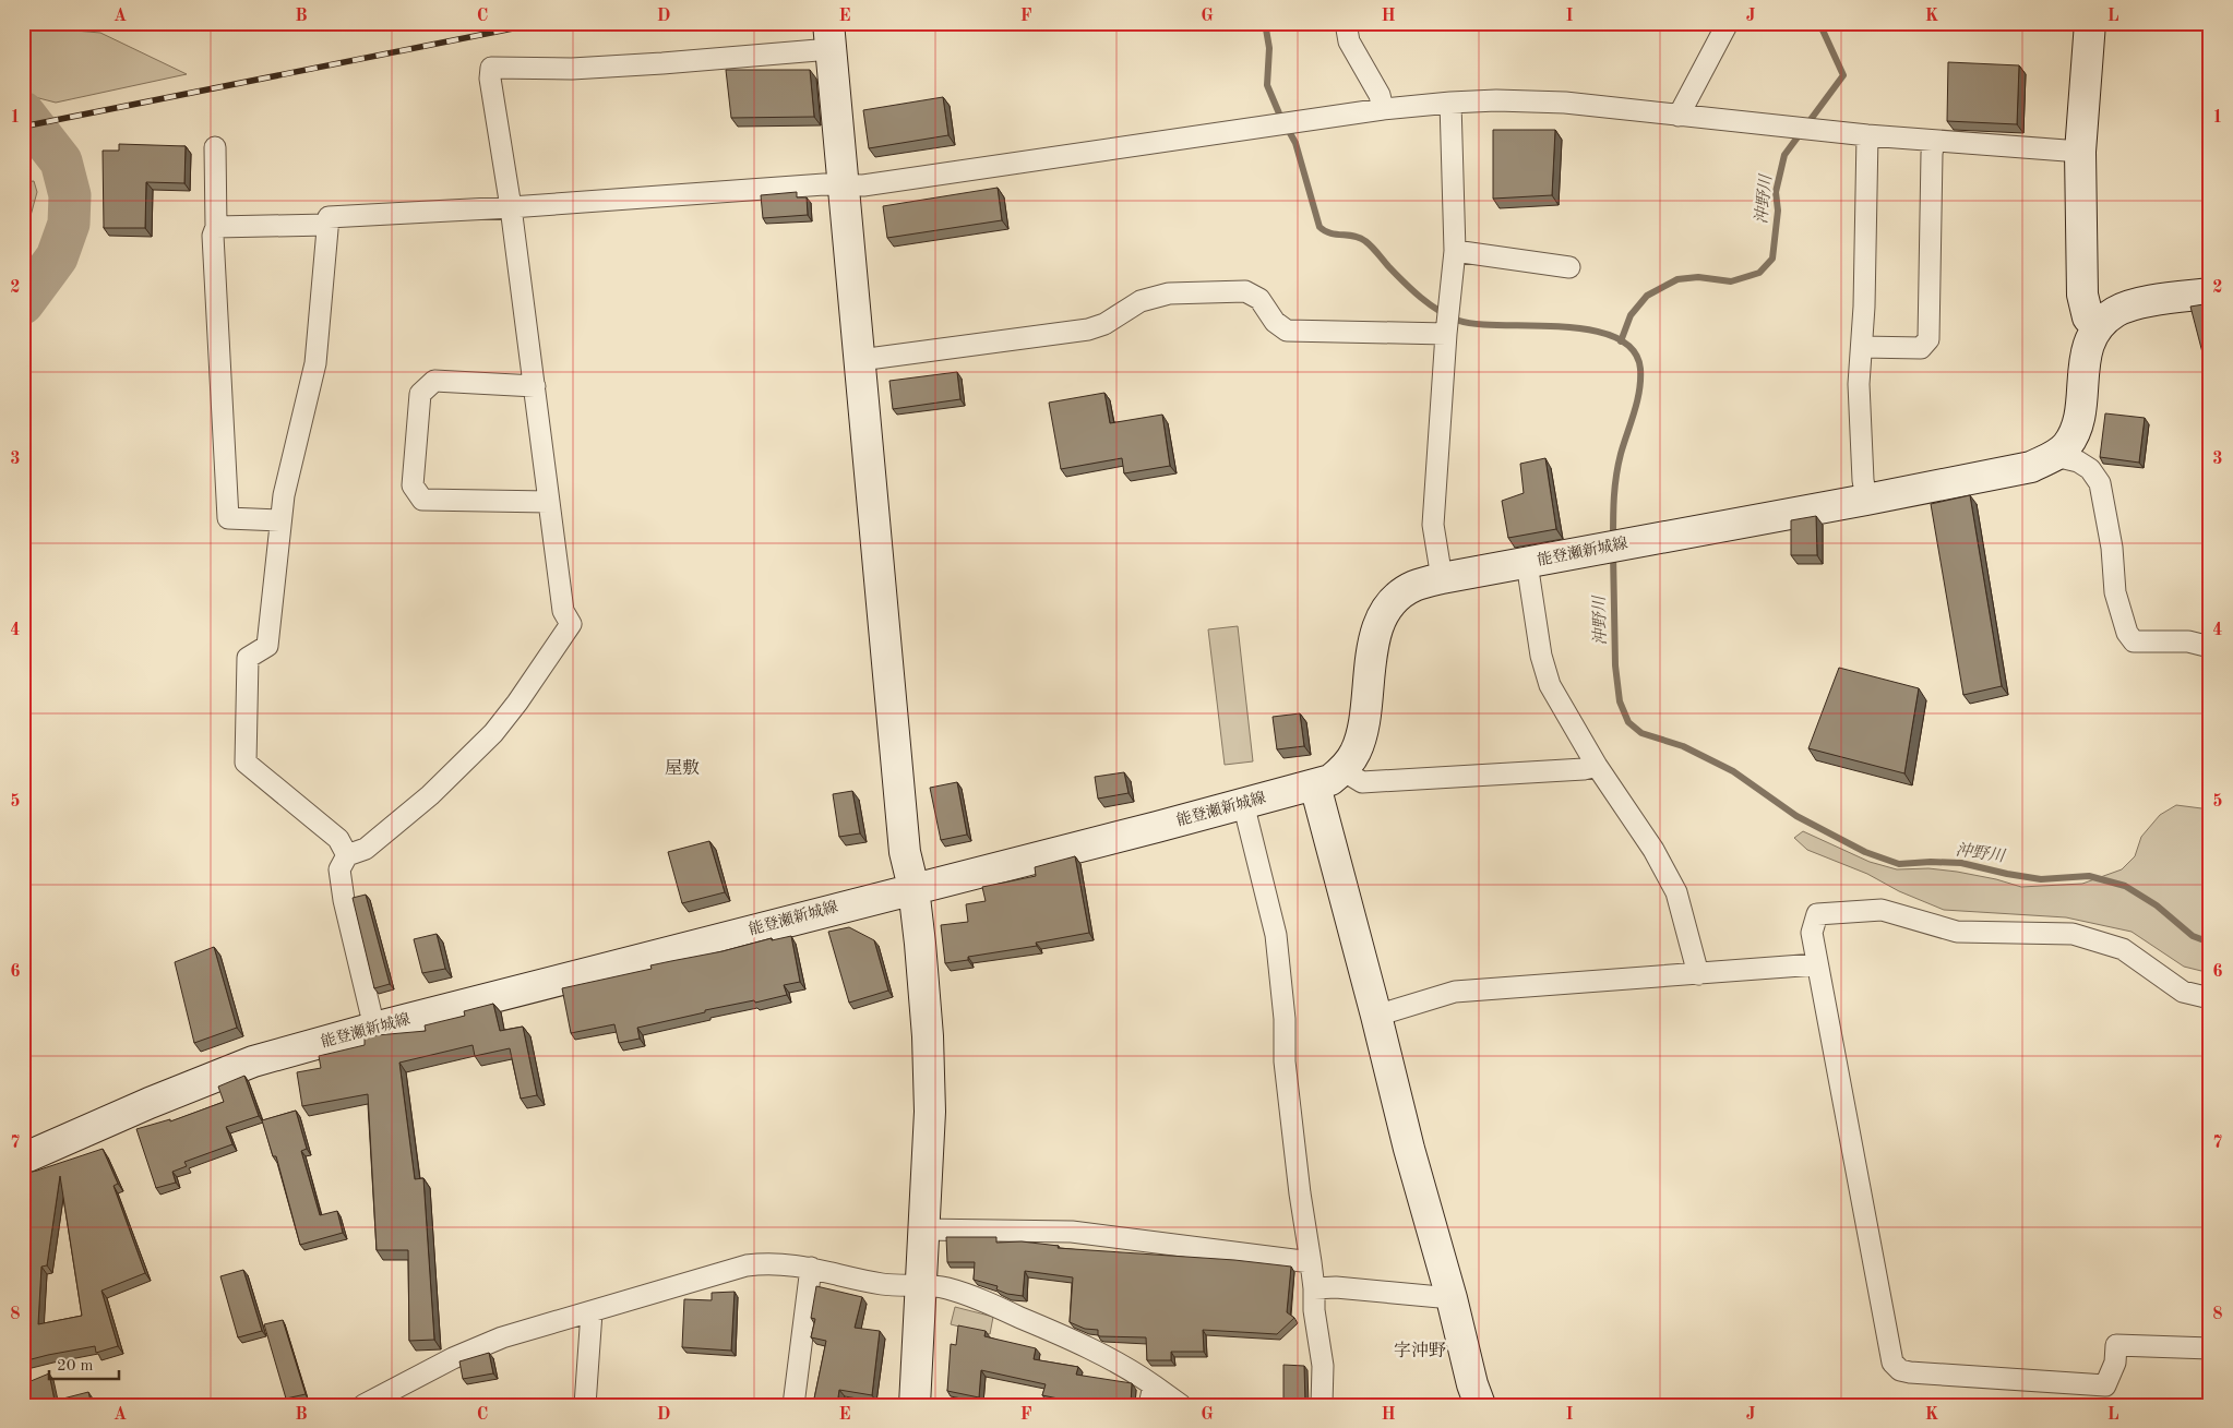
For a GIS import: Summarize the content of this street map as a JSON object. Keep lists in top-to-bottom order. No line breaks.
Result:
{"streets":{"main road":["能登瀬新城線"]},"districts":["屋敷","字沖野"],"water":["沖野川"],"scale_bar":"20 m","grid":{"columns":["A","B","C","D","E","F","G","H","I","J","K","L"],"rows":["1","2","3","4","5","6","7","8"]}}
